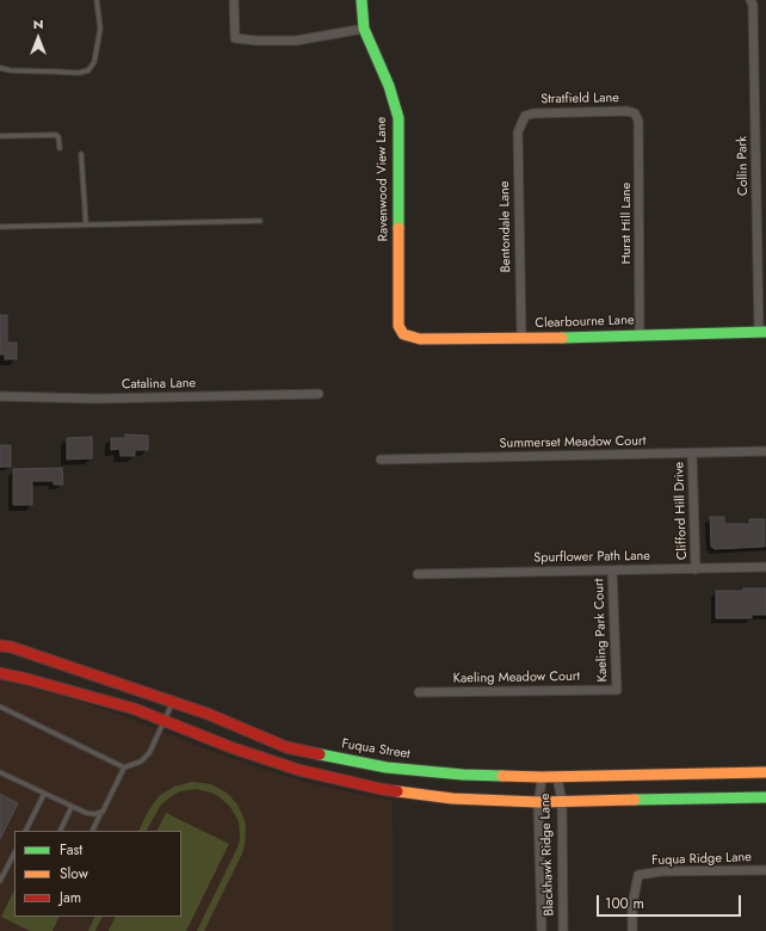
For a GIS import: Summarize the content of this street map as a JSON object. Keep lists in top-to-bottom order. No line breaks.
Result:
{"streets":{"main road":["Ravenwood View Lane","Clearbourne Lane","Fuqua Street"],"street":["Stratfield Lane","Collin Park","Hurst Hill Lane","Bentondale Lane","Catalina Lane","Summerset Meadow Court","Clifford Hill Drive","Spurflower Path Lane","Kaeling Park Court","Kaeling Meadow Court","Blackhawk Ridge Lane","Fuqua Ridge Lane"]},"crossings":[["Stratfield Lane","Hurst Hill Lane"],["Stratfield Lane","Bentondale Lane"],["Collin Park","Clearbourne Lane"],["Ravenwood View Lane","Clearbourne Lane"],["Hurst Hill Lane","Clearbourne Lane"],["Bentondale Lane","Clearbourne Lane"],["Summerset Meadow Court","Clifford Hill Drive"],["Clifford Hill Drive","Spurflower Path Lane"],["Spurflower Path Lane","Kaeling Park Court"],["Kaeling Park Court","Kaeling Meadow Court"],["Fuqua Street","Blackhawk Ridge Lane"]],"legend":["Fast","Slow","Jam"],"scale_bar":"100 m","north":"top"}
